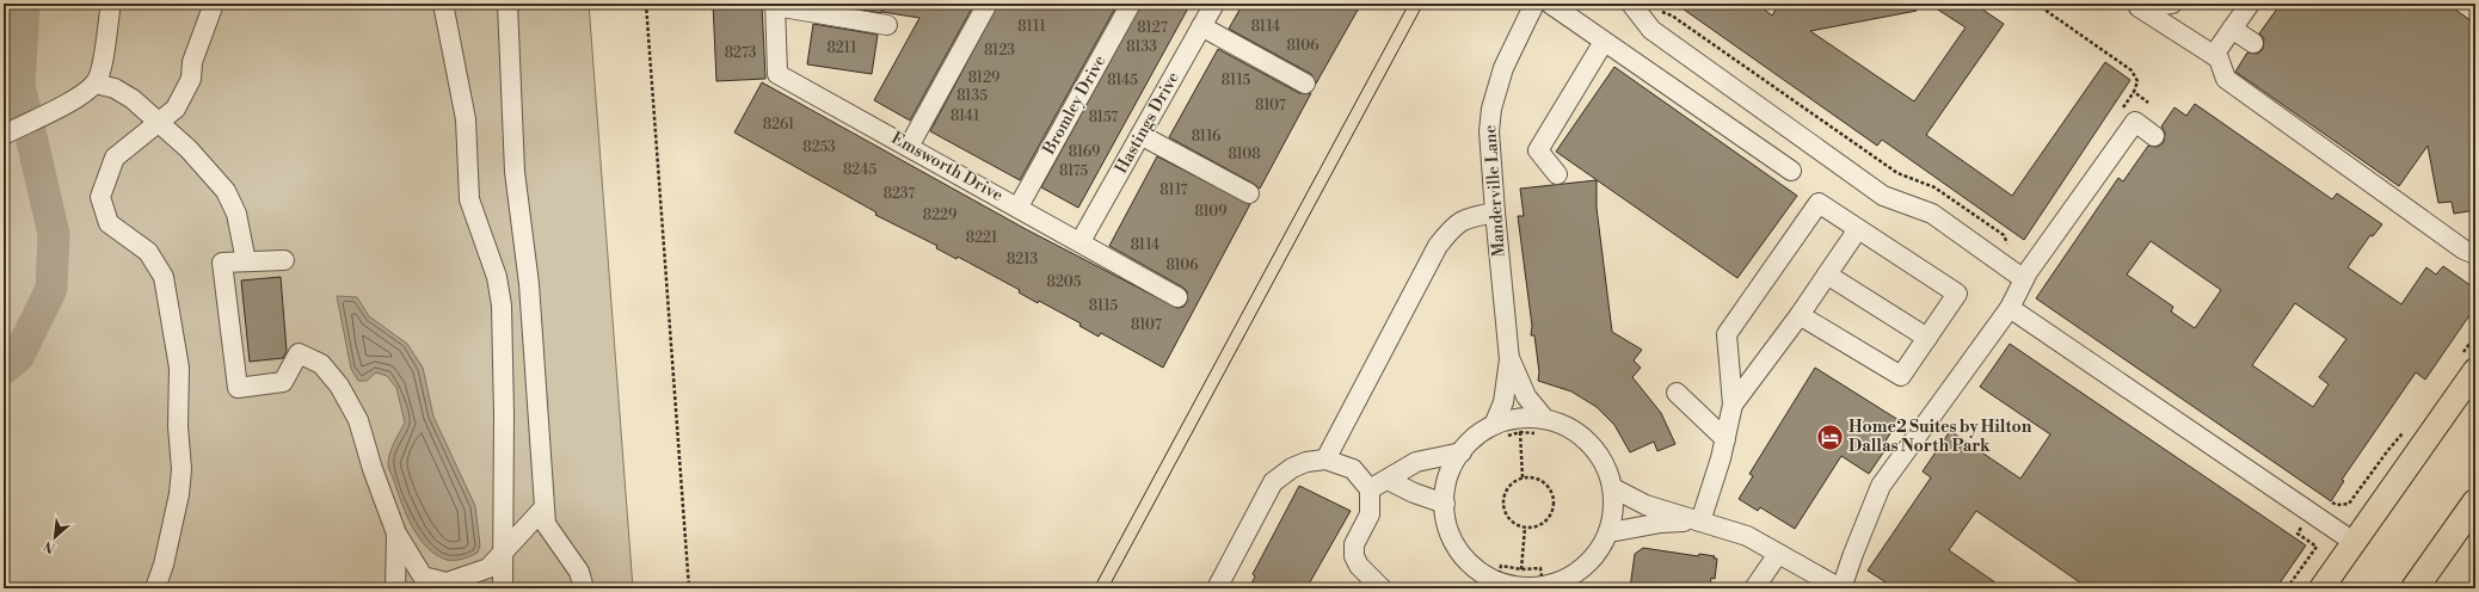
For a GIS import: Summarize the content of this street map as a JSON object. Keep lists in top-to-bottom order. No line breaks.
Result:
{"streets":{"street":["Bromley Drive","Hastings Drive","Emsworth Drive","Manderville Lane"]},"crossings":[["Bromley Drive","Emsworth Drive"],["Hastings Drive","Emsworth Drive"]],"places":{"hotel":["Home2 Suites by Hilton Dallas North Park"]},"house_numbers":["8111","8114","8127","8106","8133","8211","8123","8273","8129","8145","8115","8135","8107","8141","8157","8261","8116","8253","8169","8108","8245","8175","8117","8237","8109","8229","8221","8114","8213","8106","8205","8115","8107"],"north":"bottom left"}
